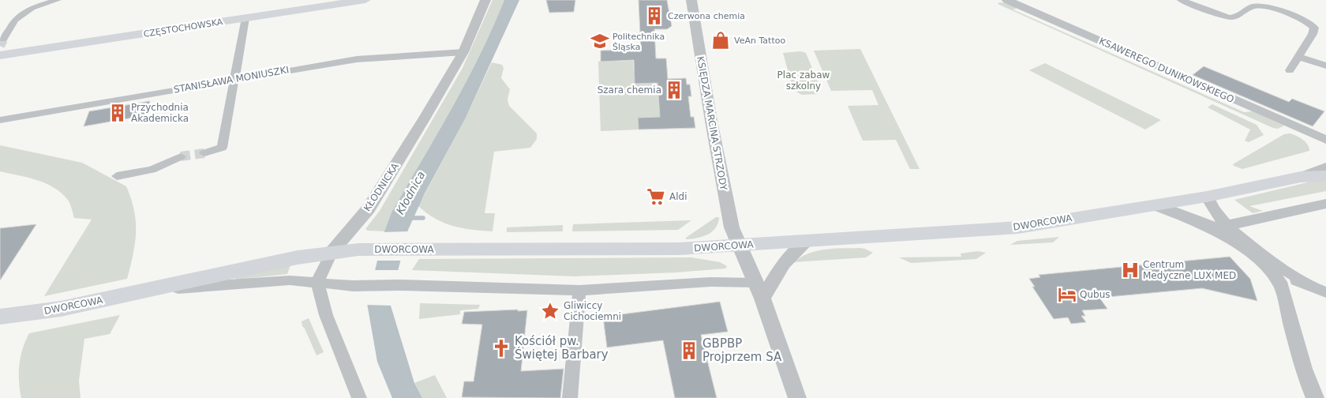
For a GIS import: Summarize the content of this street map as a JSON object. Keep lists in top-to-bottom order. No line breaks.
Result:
{"streets":{"main road":["CZĘSTOCHOWSKA","DWORCOWA"],"street":["KSAWEREGO DUNIKOWSKIEGO","STANISŁAWA MONIUSZKI","KSIĘDZA MARCINA STRZODY","KŁODNICKA"]},"crossings":[["STANISŁAWA MONIUSZKI","KŁODNICKA"],["KSIĘDZA MARCINA STRZODY","DWORCOWA"],["KŁODNICKA","DWORCOWA"]],"water":["Kłodnica"],"parks":["Plac zabaw szkolny"],"places":{"building":["Czerwona chemia","Szara chemia","Przychodnia Akademicka","GBPBP Projprzem SA"],"shop":["VeAn Tattoo"],"school or university":["Politechnika Śląska"],"supermarket":["Aldi"],"hospital":["Centrum Medyczne LUX MED"],"hotel":["Qubus"],"place":["Gliwiccy Cichociemni"],"church":["Kościół pw. Świętej Barbary"]}}
